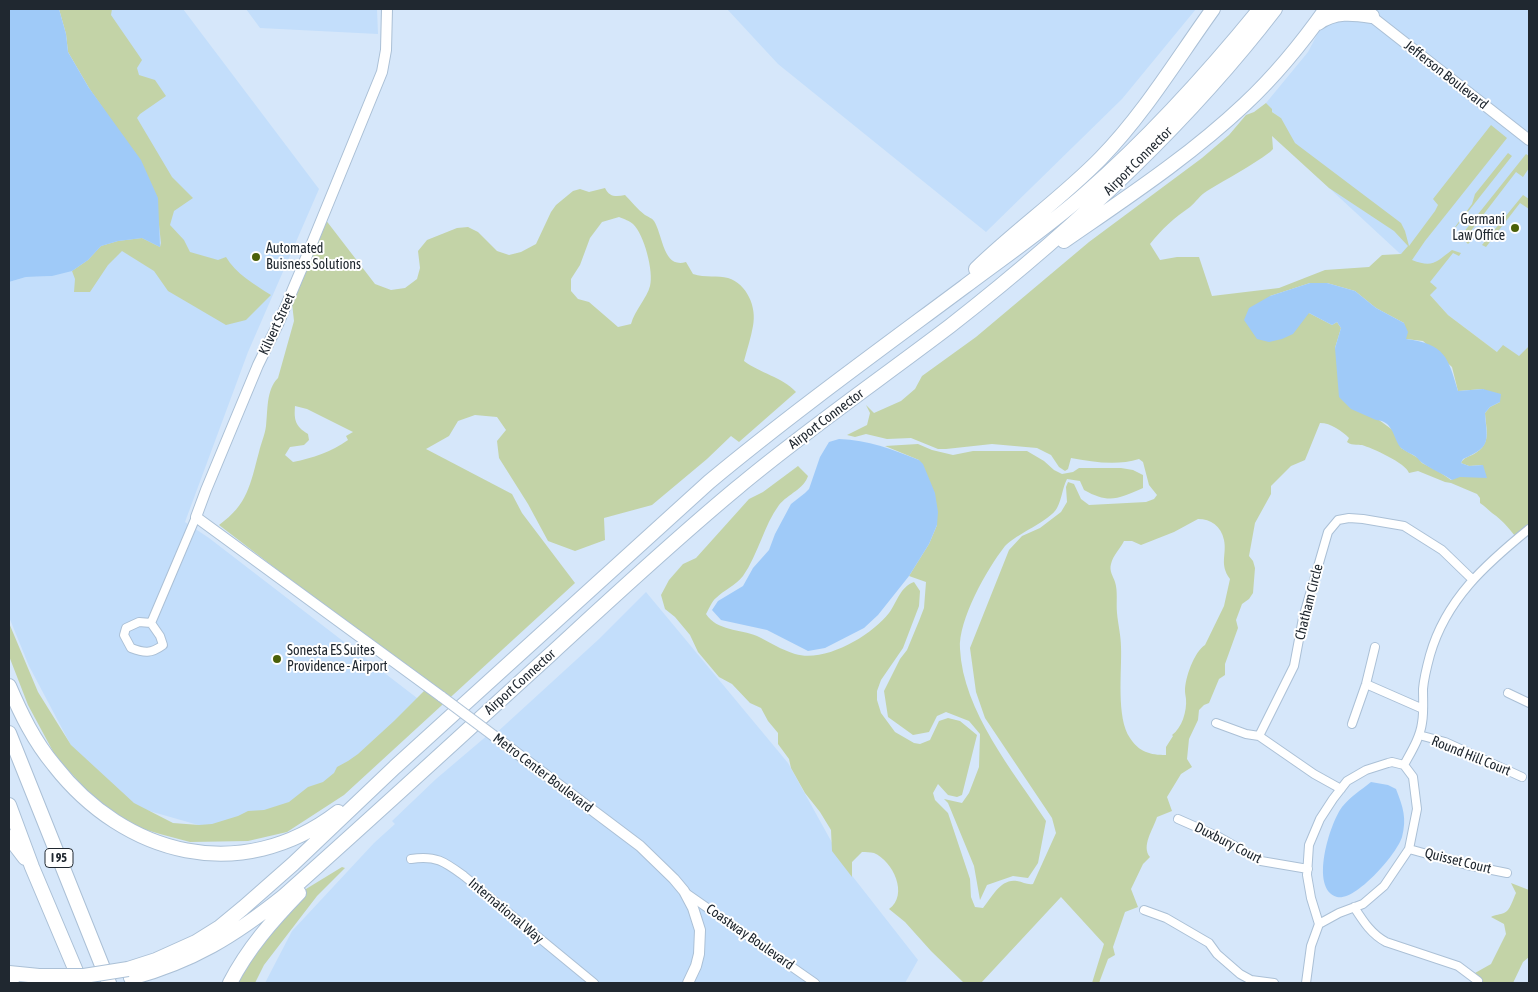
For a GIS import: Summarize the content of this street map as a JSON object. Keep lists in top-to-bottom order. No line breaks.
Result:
{"streets":{"highway":["Airport Connector","I 95"],"street":["Jefferson Boulevard","Kilvert Street","Chatham Circle","Round Hill Court","Metro Center Boulevard","Duxbury Court","Quisset Court","International Way","Coastway Boulevard"]},"crossings":[["Kilvert Street","Metro Center Boulevard"],["Metro Center Boulevard","Coastway Boulevard"]],"places":["Germani Law Office","Automated Buisness Solutions","Sonesta ES Suites Providence - Airport"]}
